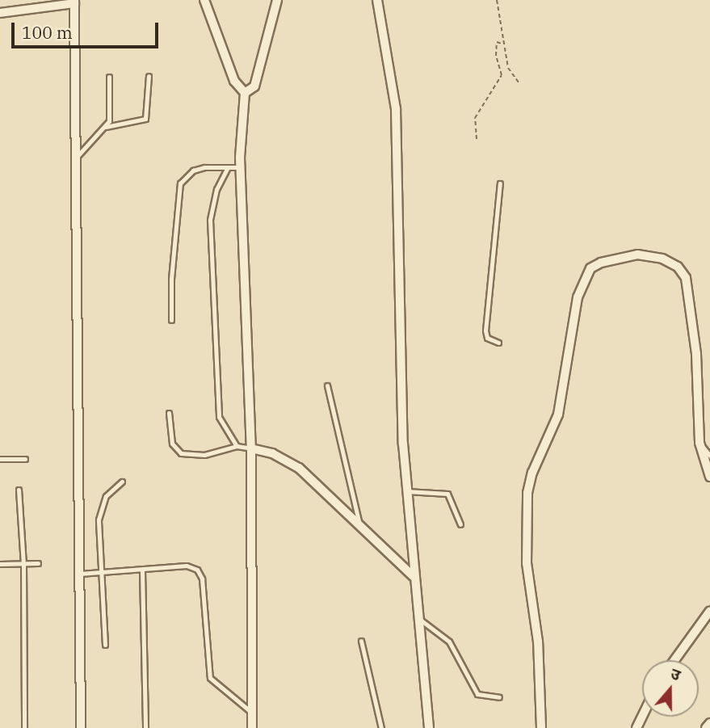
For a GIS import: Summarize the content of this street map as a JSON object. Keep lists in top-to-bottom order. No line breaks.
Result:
{"scale_bar":"100 m","north":"top"}
